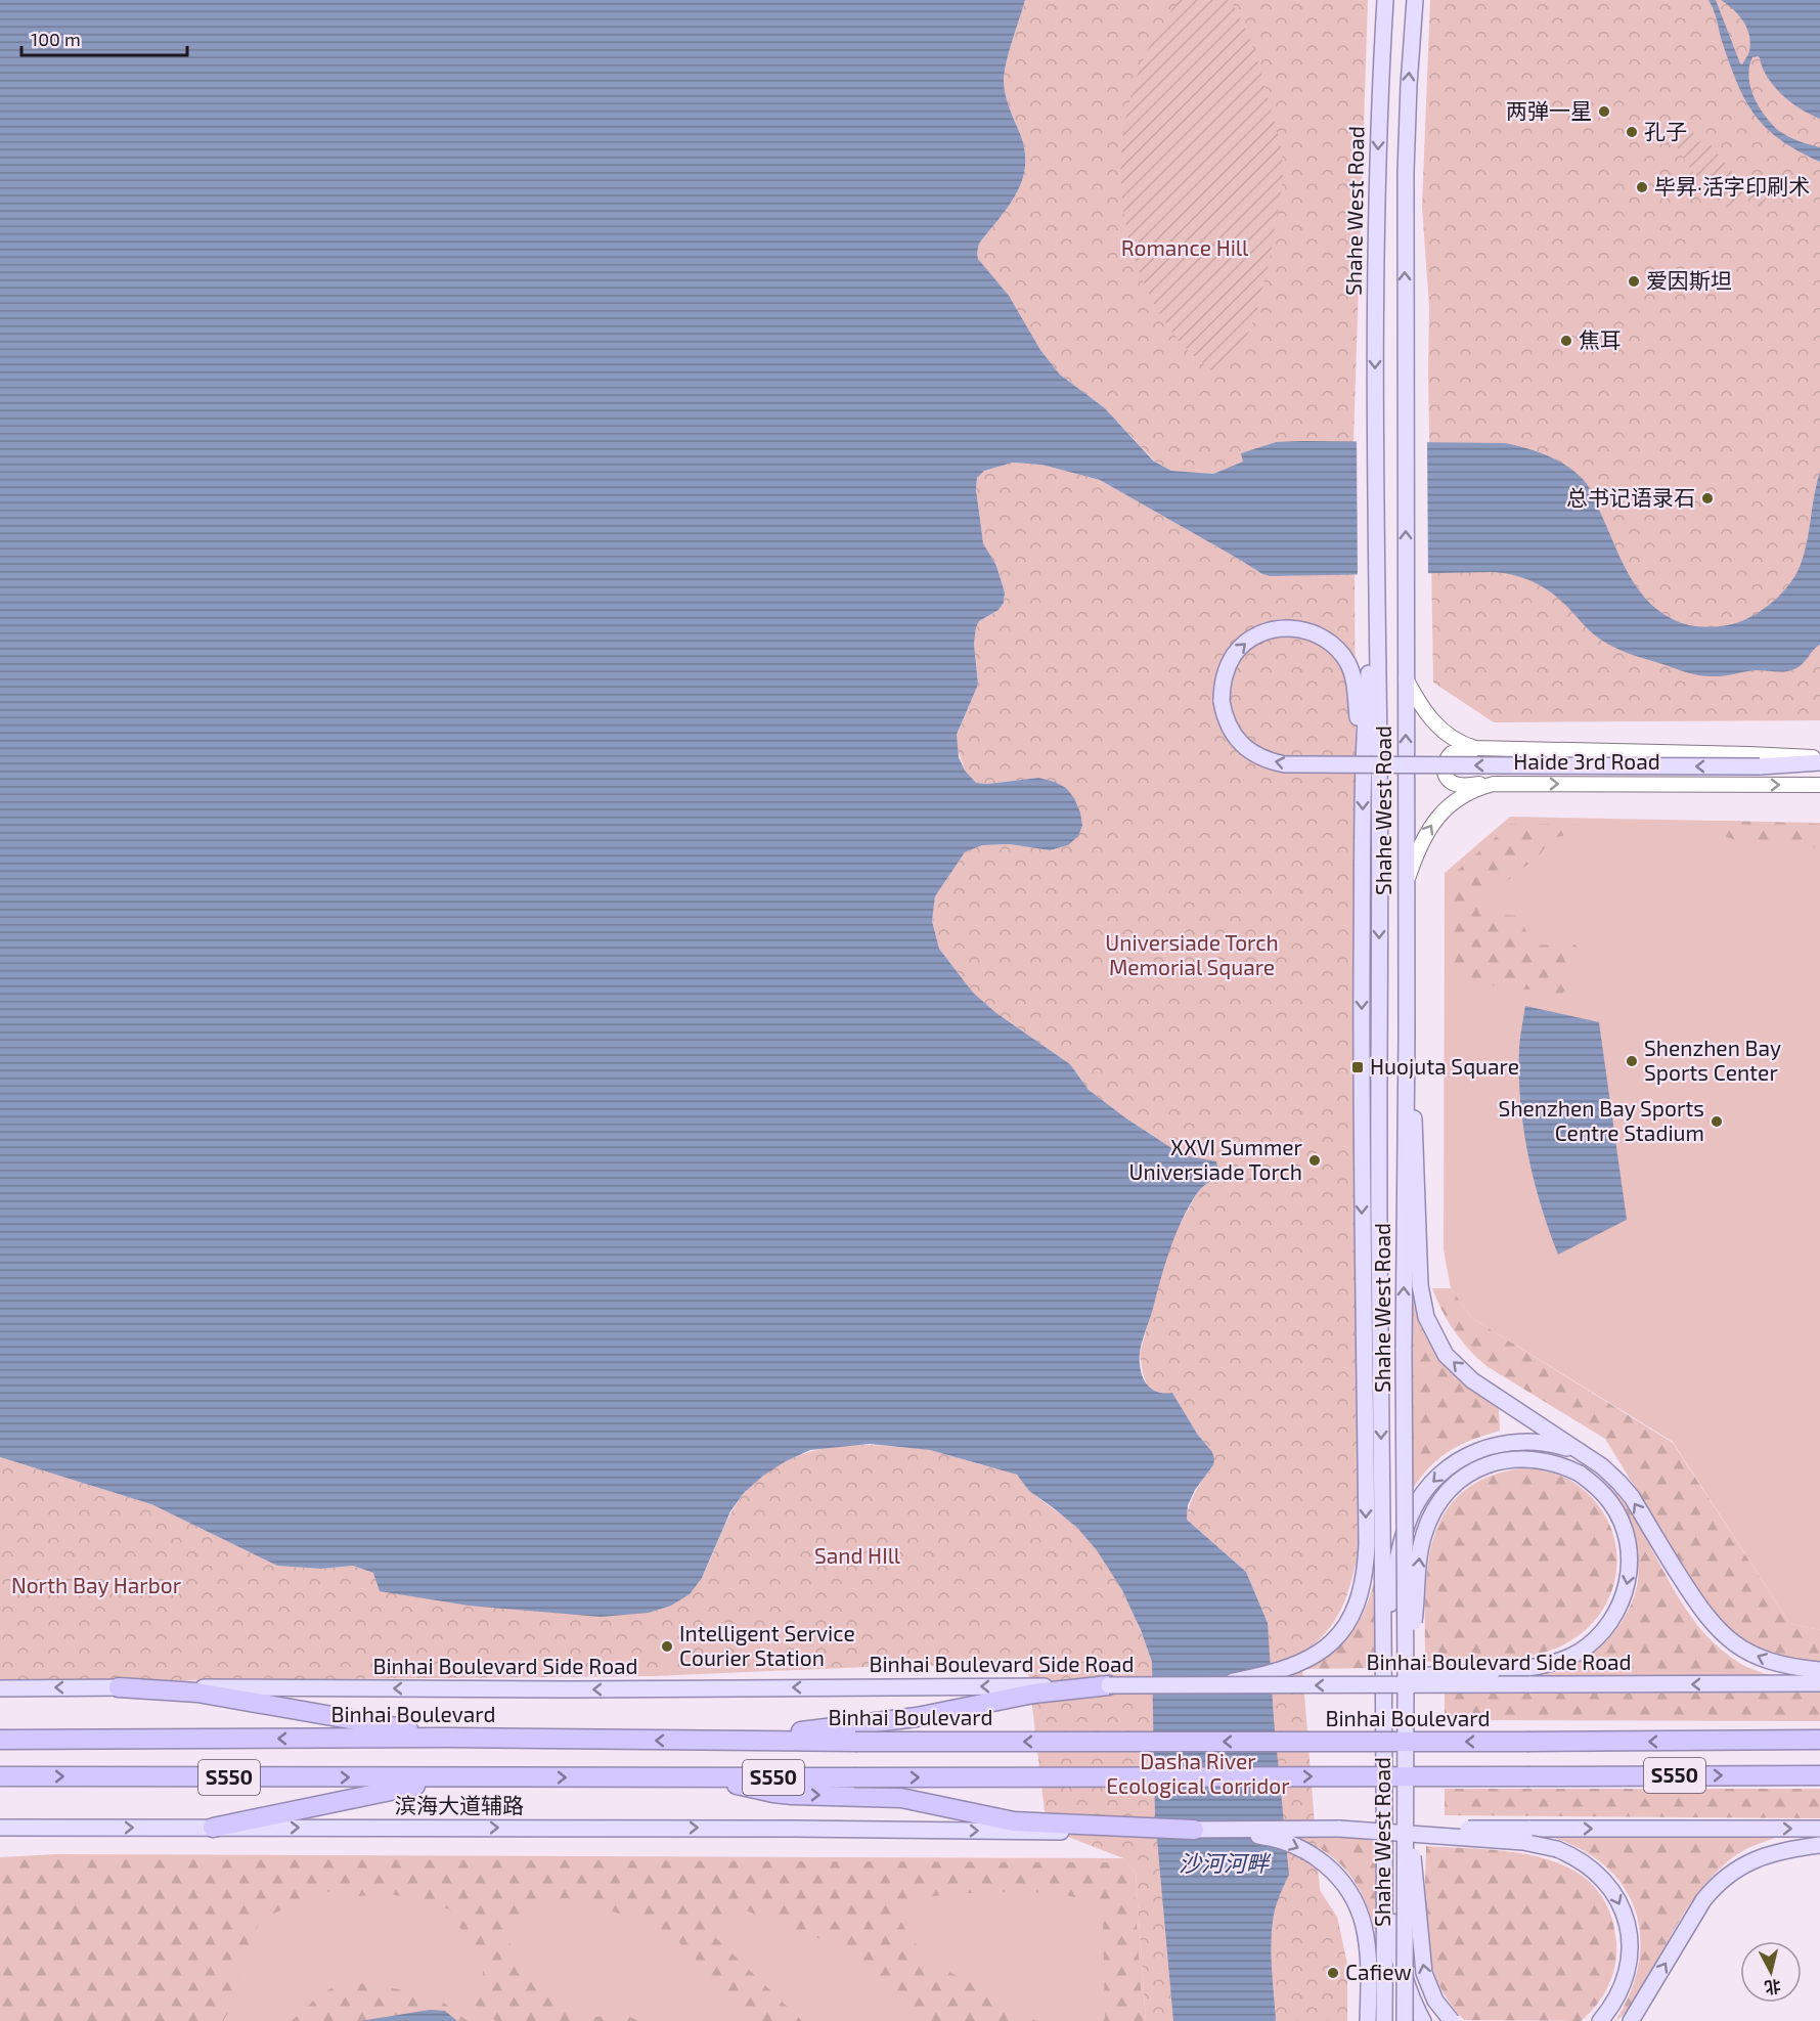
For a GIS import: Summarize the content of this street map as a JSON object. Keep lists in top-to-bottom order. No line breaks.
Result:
{"streets":{"highway":["Binhai Boulevard","S550"],"main road":["Shahe West Road","Haide 3rd Road","Binhai Boulevard Side Road","滨海大道辅路"]},"crossings":[["Shahe West Road","Haide 3rd Road"]],"one_way":["Binhai Boulevard Side Road","滨海大道辅路"],"water":["沙河河畔"],"parks":["Romance Hill","Universiade Torch Memorial Square","Sand HIll","North Bay Harbor","Dasha River Ecological Corridor"],"places":{"other":["两弹一星","孔子","毕昇·活字印刷术","爱因斯坦","焦耳","总书记语录石","Shenzhen Bay Sports Center","Shenzhen Bay Sports Centre Stadium","XXVI Summer Universiade Torch","Intelligent Service Courier Station","Cafiew"],"transit":["Huojuta Square"]},"scale_bar":"100 m","north":"bottom"}
